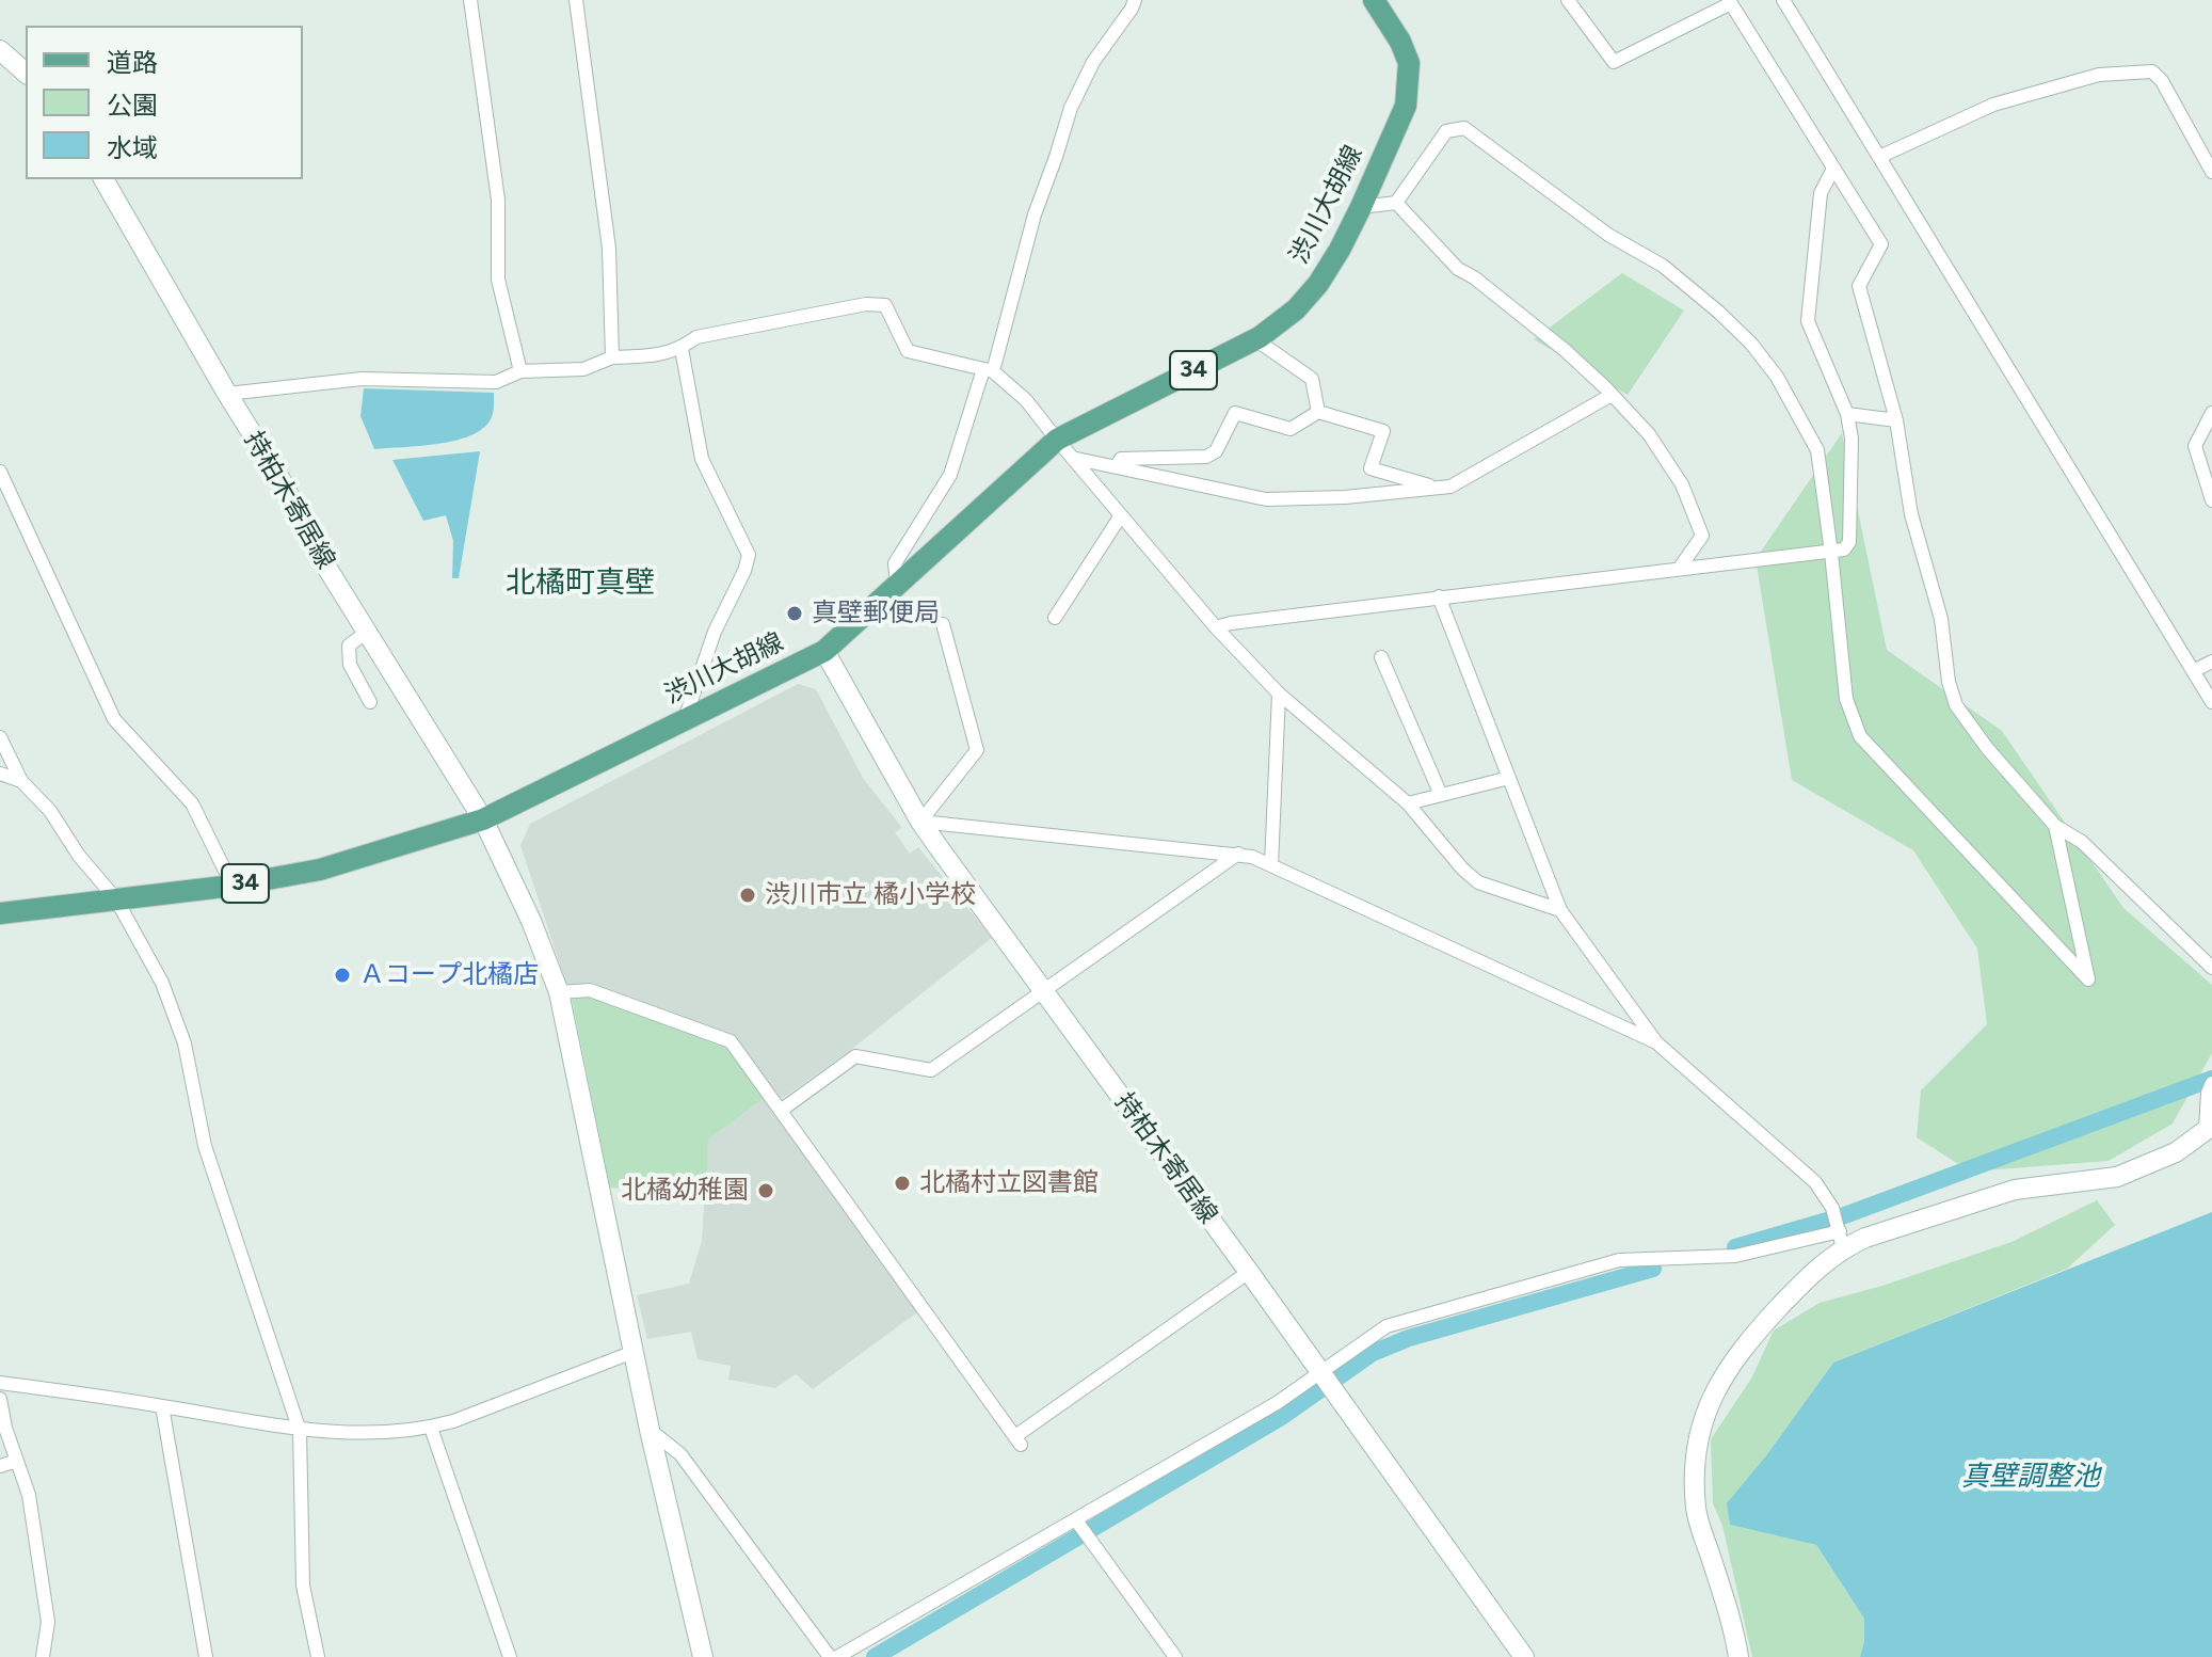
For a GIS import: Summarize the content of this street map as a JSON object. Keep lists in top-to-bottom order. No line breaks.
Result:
{"streets":{"main road":["渋川大胡線","34","持柏木寄居線"]},"crossings":[["渋川大胡線","持柏木寄居線"]],"districts":["北橘町真壁"],"water":["真壁調整池"],"places":["真壁郵便局","渋川市立 橘小学校","Ａコープ北橘店","北橘村立図書館","北橘幼稚園"],"legend":["道路","公園","水域"]}
